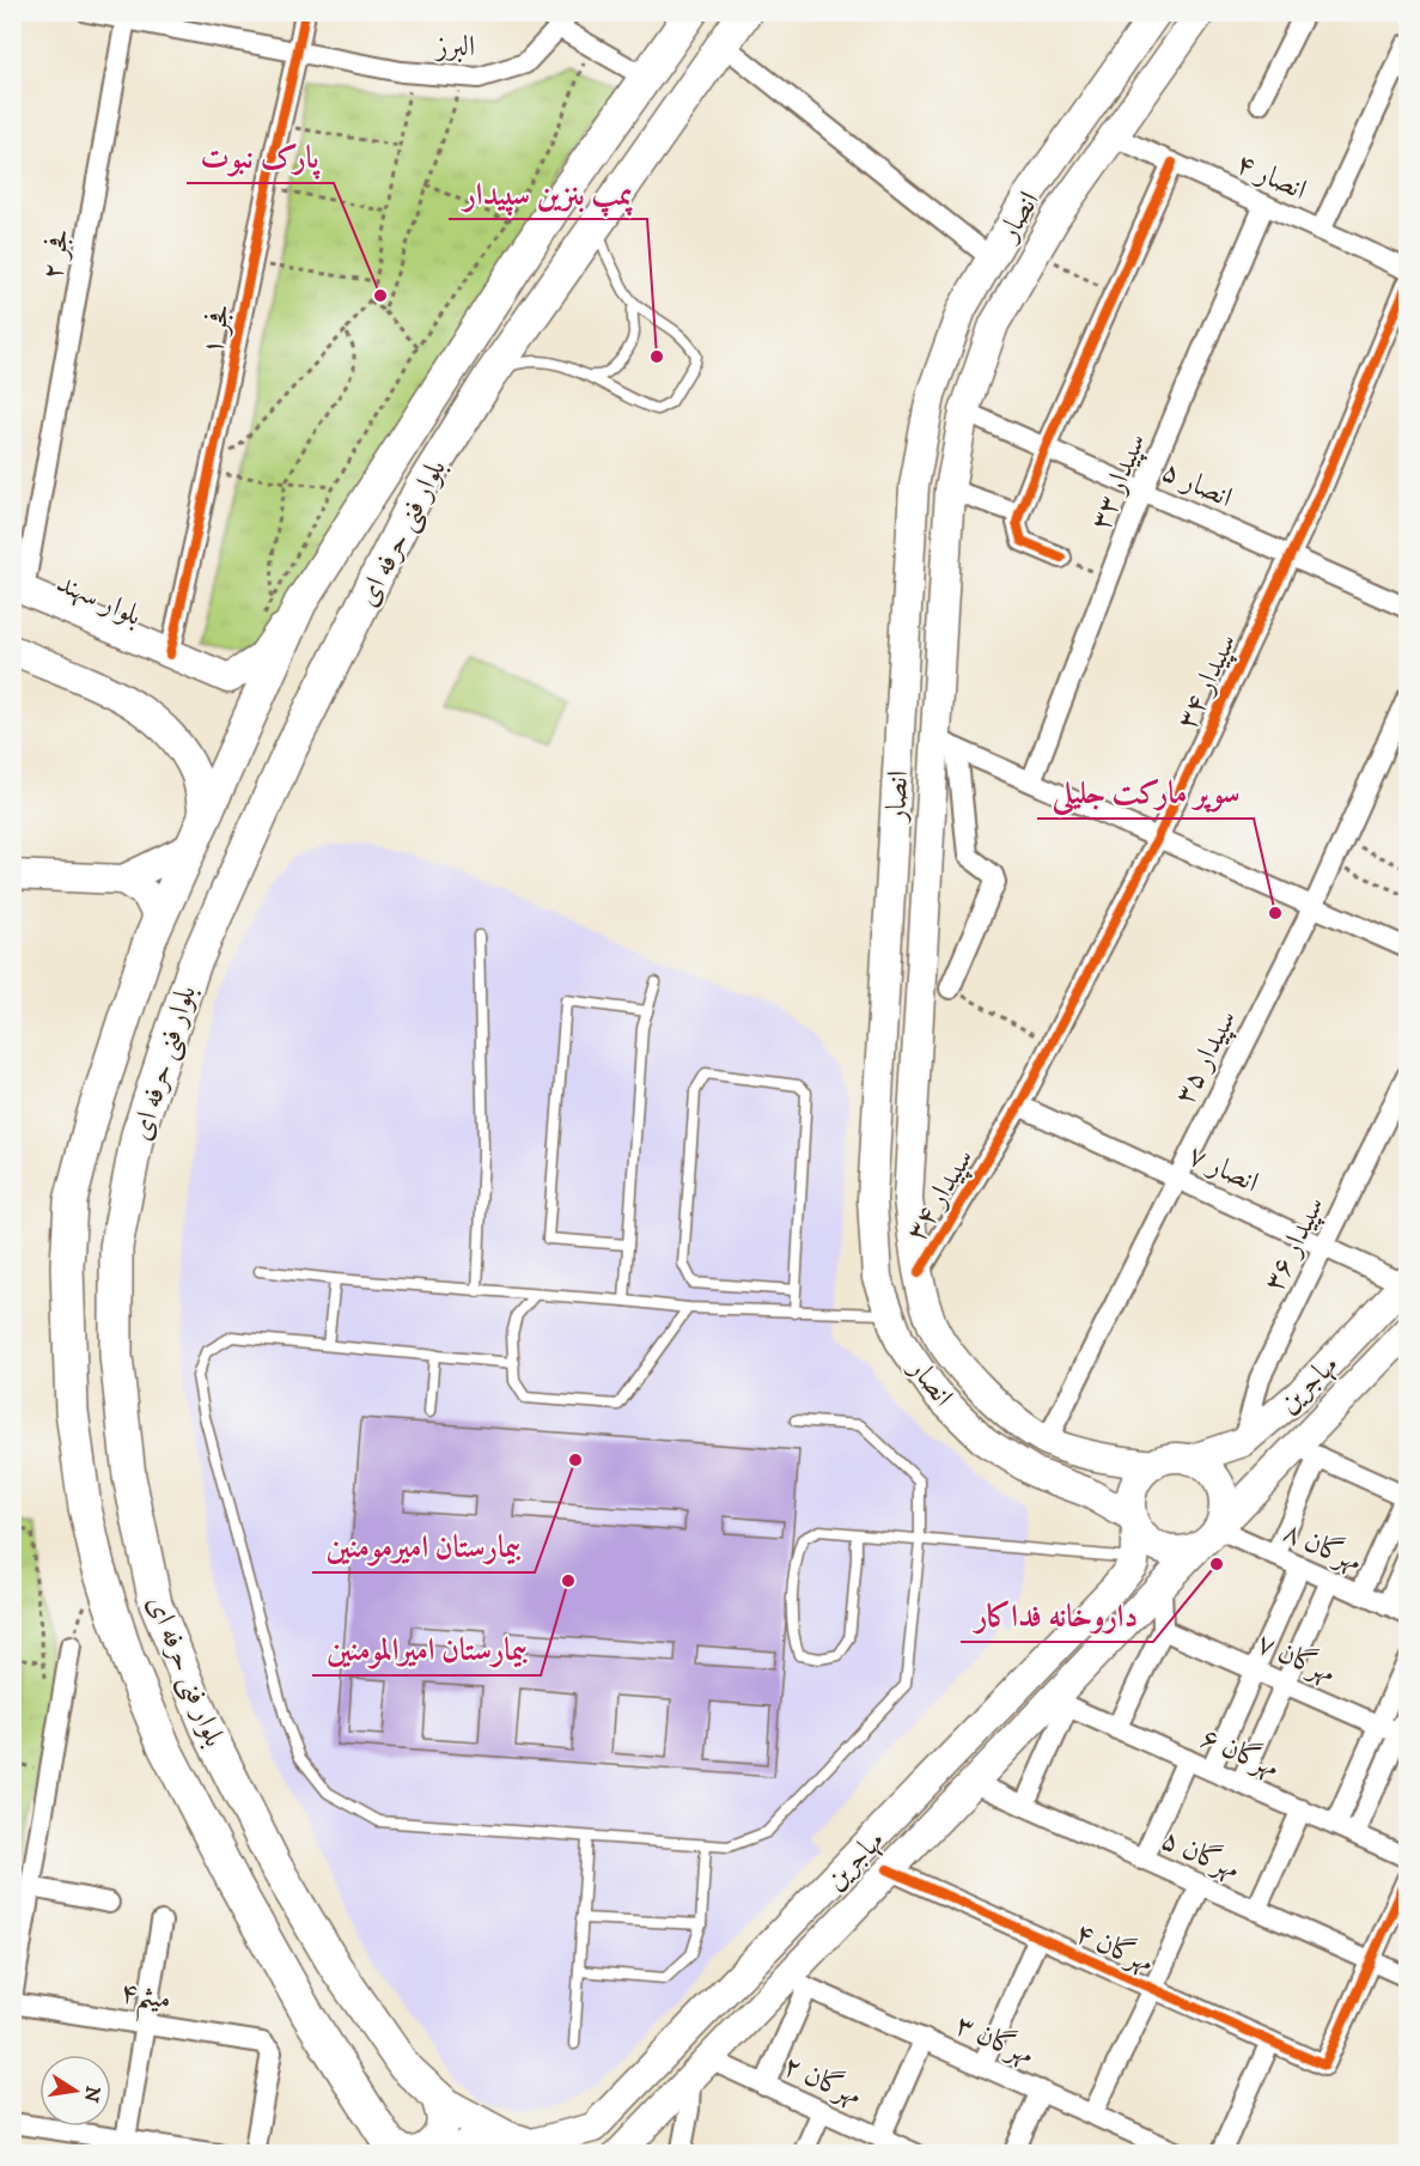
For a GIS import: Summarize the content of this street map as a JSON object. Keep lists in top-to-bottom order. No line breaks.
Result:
{"streets":{"main road":["انصار","بلوار فنی حرفه ای","بلوار سهند","مهاجرین"],"street":["البرز","انصار ۴","فجر ۲","فجر ۱","سپیدار ۳۳","انصار ۵","سپیدار ۳۴","سپیدار ۳۵","انصار ۷","سپیدار ۳۶","مهرگان ۸","مهرگان ۷","مهرگان ۶","مهرگان ۵","مهرگان ۴","میثم۴","مهرگان ۳","مهرگان ۲"]},"crossings":[["البرز","فجر ۲"],["البرز","فجر ۱"],["انصار ۴","انصار"],["انصار ۴","سپیدار ۳۳"],["انصار","انصار ۵"],["انصار","سپیدار ۳۴"],["انصار","سپیدار ۳۵"],["انصار","مهاجرین"],["انصار","مهرگان ۸"],["فجر ۲","بلوار سهند"],["فجر ۱","بلوار سهند"],["سپیدار ۳۳","انصار ۵"],["انصار ۵","سپیدار ۳۴"],["بلوار فنی حرفه ای","بلوار سهند"],["بلوار فنی حرفه ای","مهاجرین"],["سپیدار ۳۴","انصار ۷"],["سپیدار ۳۵","انصار ۷"],["انصار ۷","سپیدار ۳۶"],["انصار ۷","مهاجرین"],["سپیدار ۳۶","مهاجرین"],["مهاجرین","مهرگان ۸"],["مهاجرین","مهرگان ۶"],["مهاجرین","مهرگان ۵"],["مهاجرین","مهرگان ۴"],["مهاجرین","مهرگان ۳"],["مهاجرین","مهرگان ۲"],["مهرگان ۵","مهرگان ۴"]],"places":["پارک نبوت","پمپ بنزین سپیدار","سوپر مارکت جلیلی","بیمارستان امیرمومنین","داروخانه فداکار","بیمارستان امیرالمومنین"],"north":"right"}
